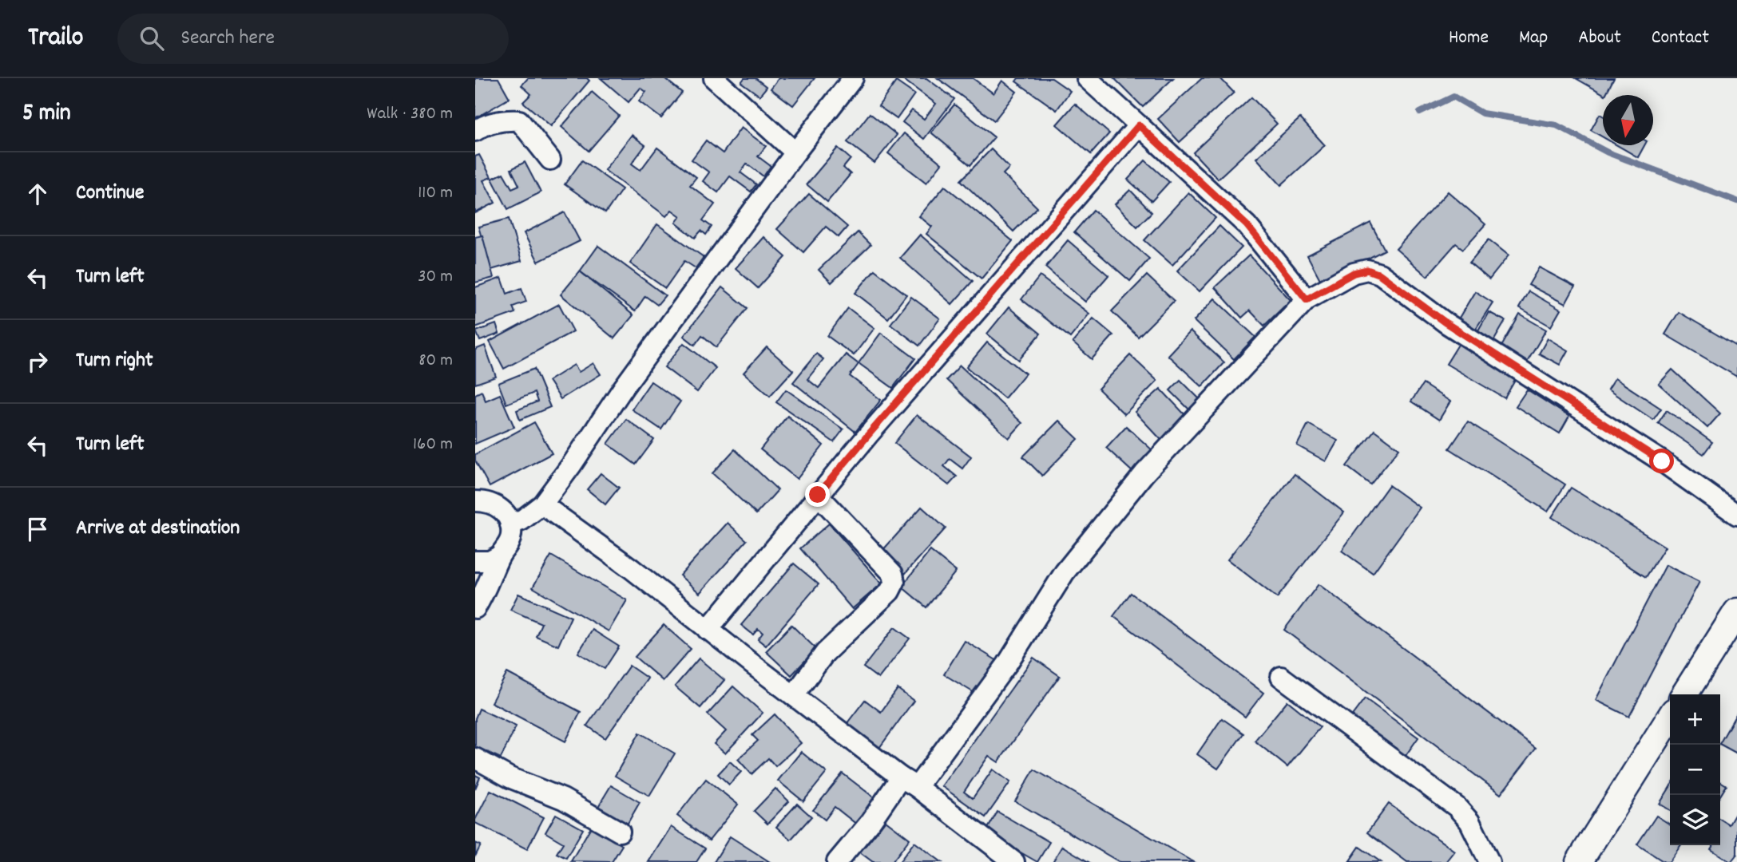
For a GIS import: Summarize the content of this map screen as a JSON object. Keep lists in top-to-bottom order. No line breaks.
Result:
{"north":"bottom","page":{"header":"Trailo","search":"Search here","nav":["Home","Map","About","Contact"],"heading":["5 min","Walk · 380 m"],"list":[["Continue","110 m"],["Turn left","30 m"],["Turn right","80 m"],["Turn left","160 m"],"Arrive at destination"],"map_buttons":["+","−"]}}
